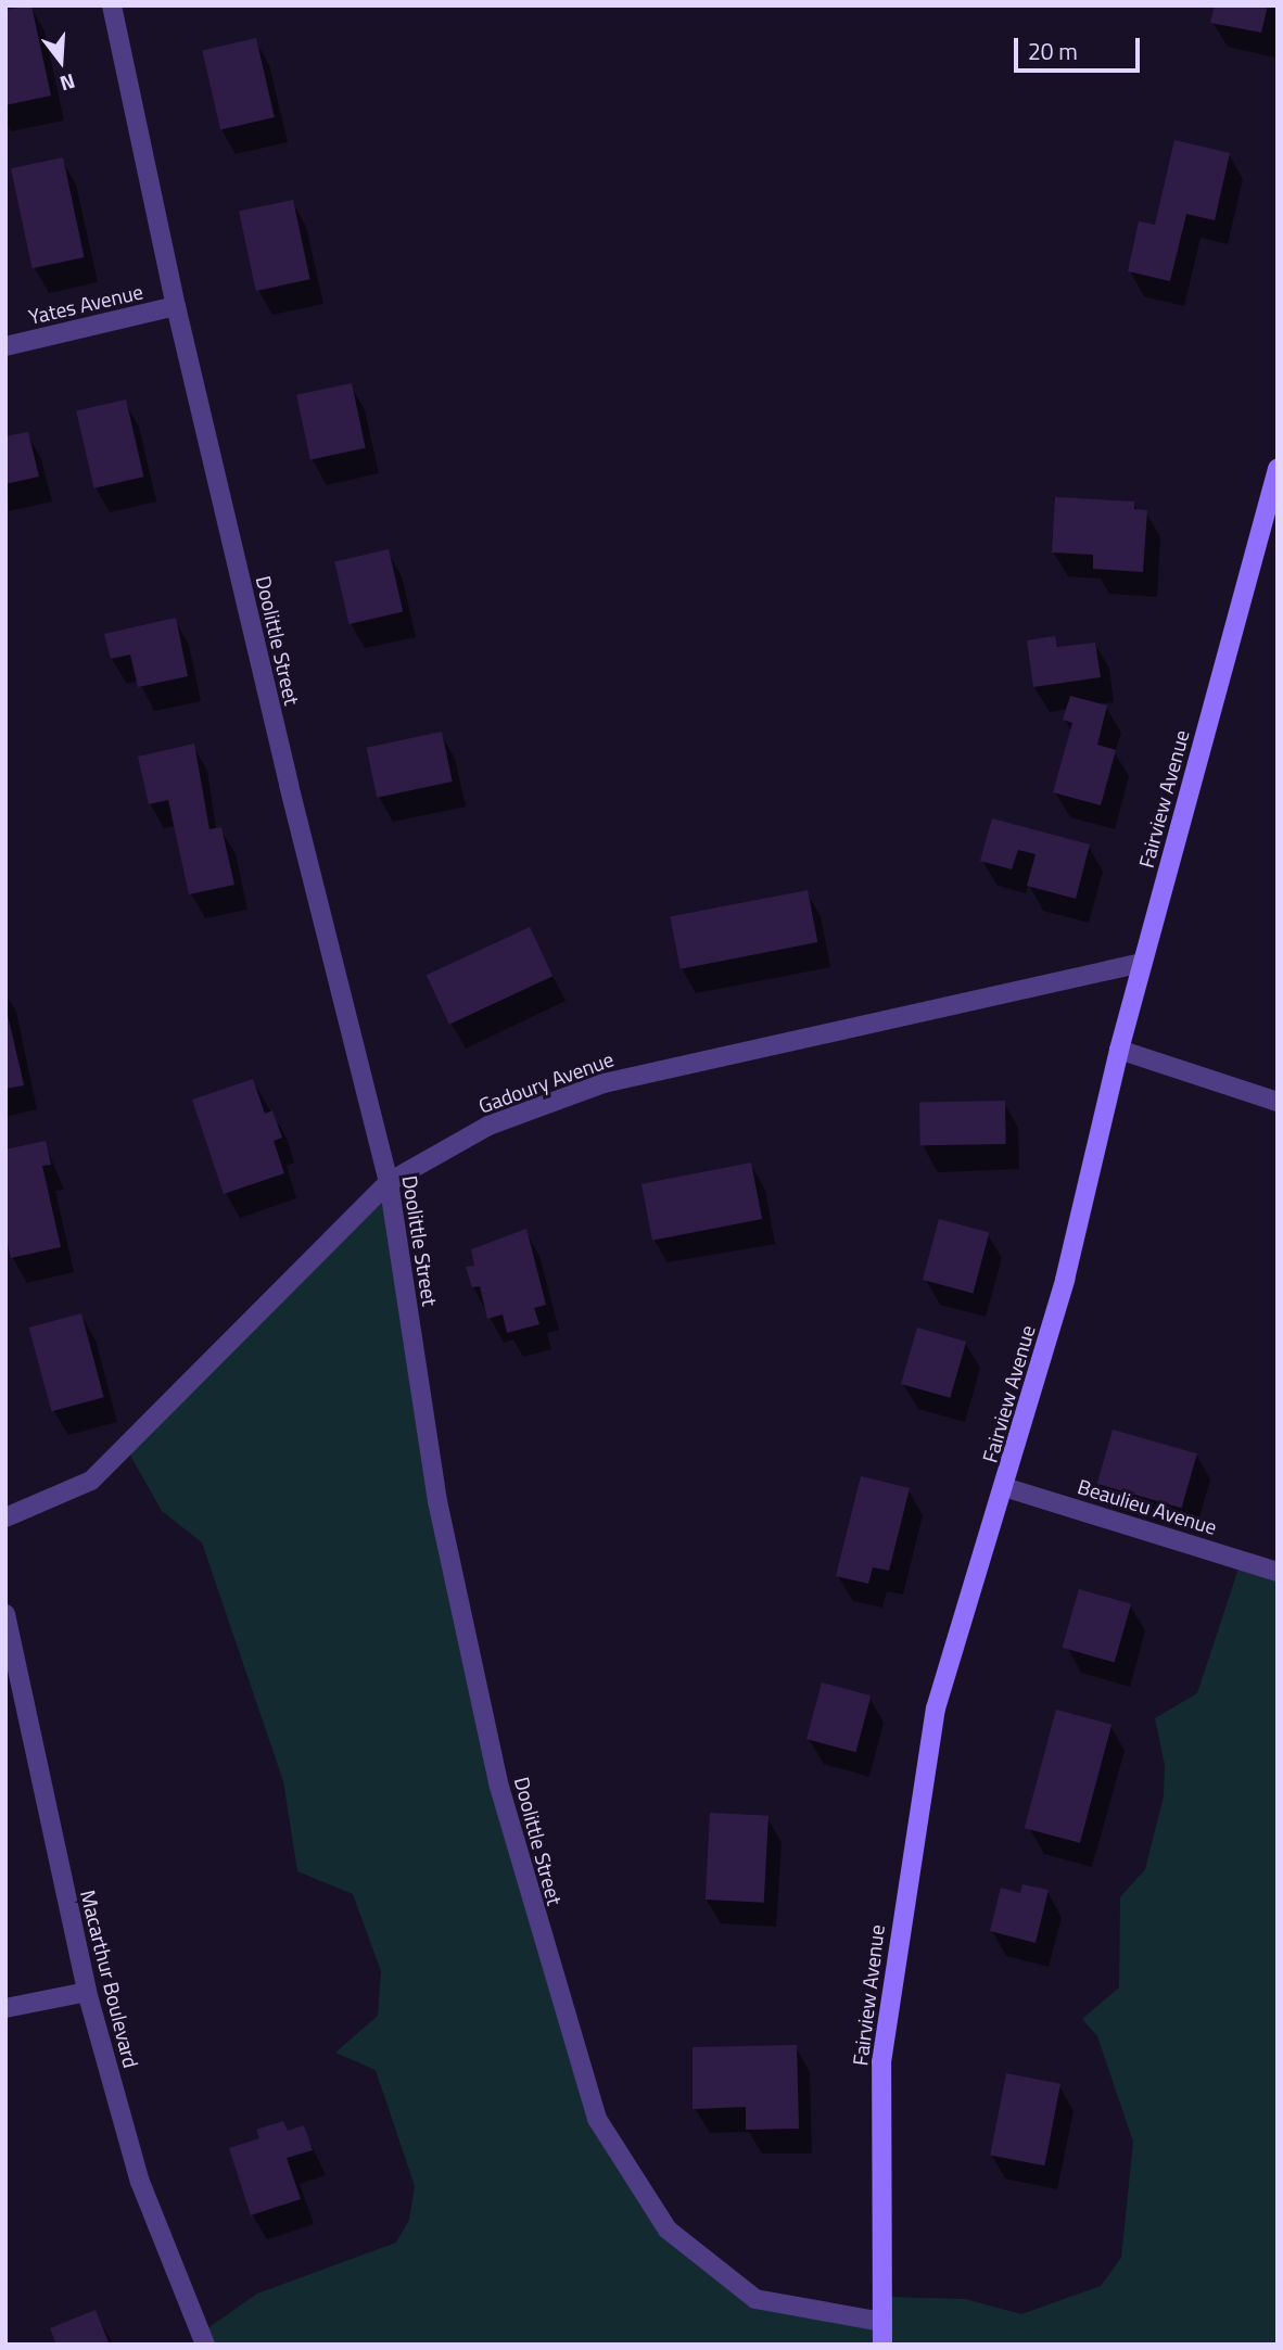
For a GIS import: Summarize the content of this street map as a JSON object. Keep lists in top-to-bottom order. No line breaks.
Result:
{"streets":{"main road":["Fairview Avenue"],"street":["Yates Avenue","Doolittle Street","Gadoury Avenue","Beaulieu Avenue","Macarthur Boulevard"]},"crossings":[["Yates Avenue","Doolittle Street"],["Doolittle Street","Fairview Avenue"],["Doolittle Street","Gadoury Avenue"],["Fairview Avenue","Gadoury Avenue"],["Fairview Avenue","Beaulieu Avenue"]],"scale_bar":"20 m","north":"bottom"}
